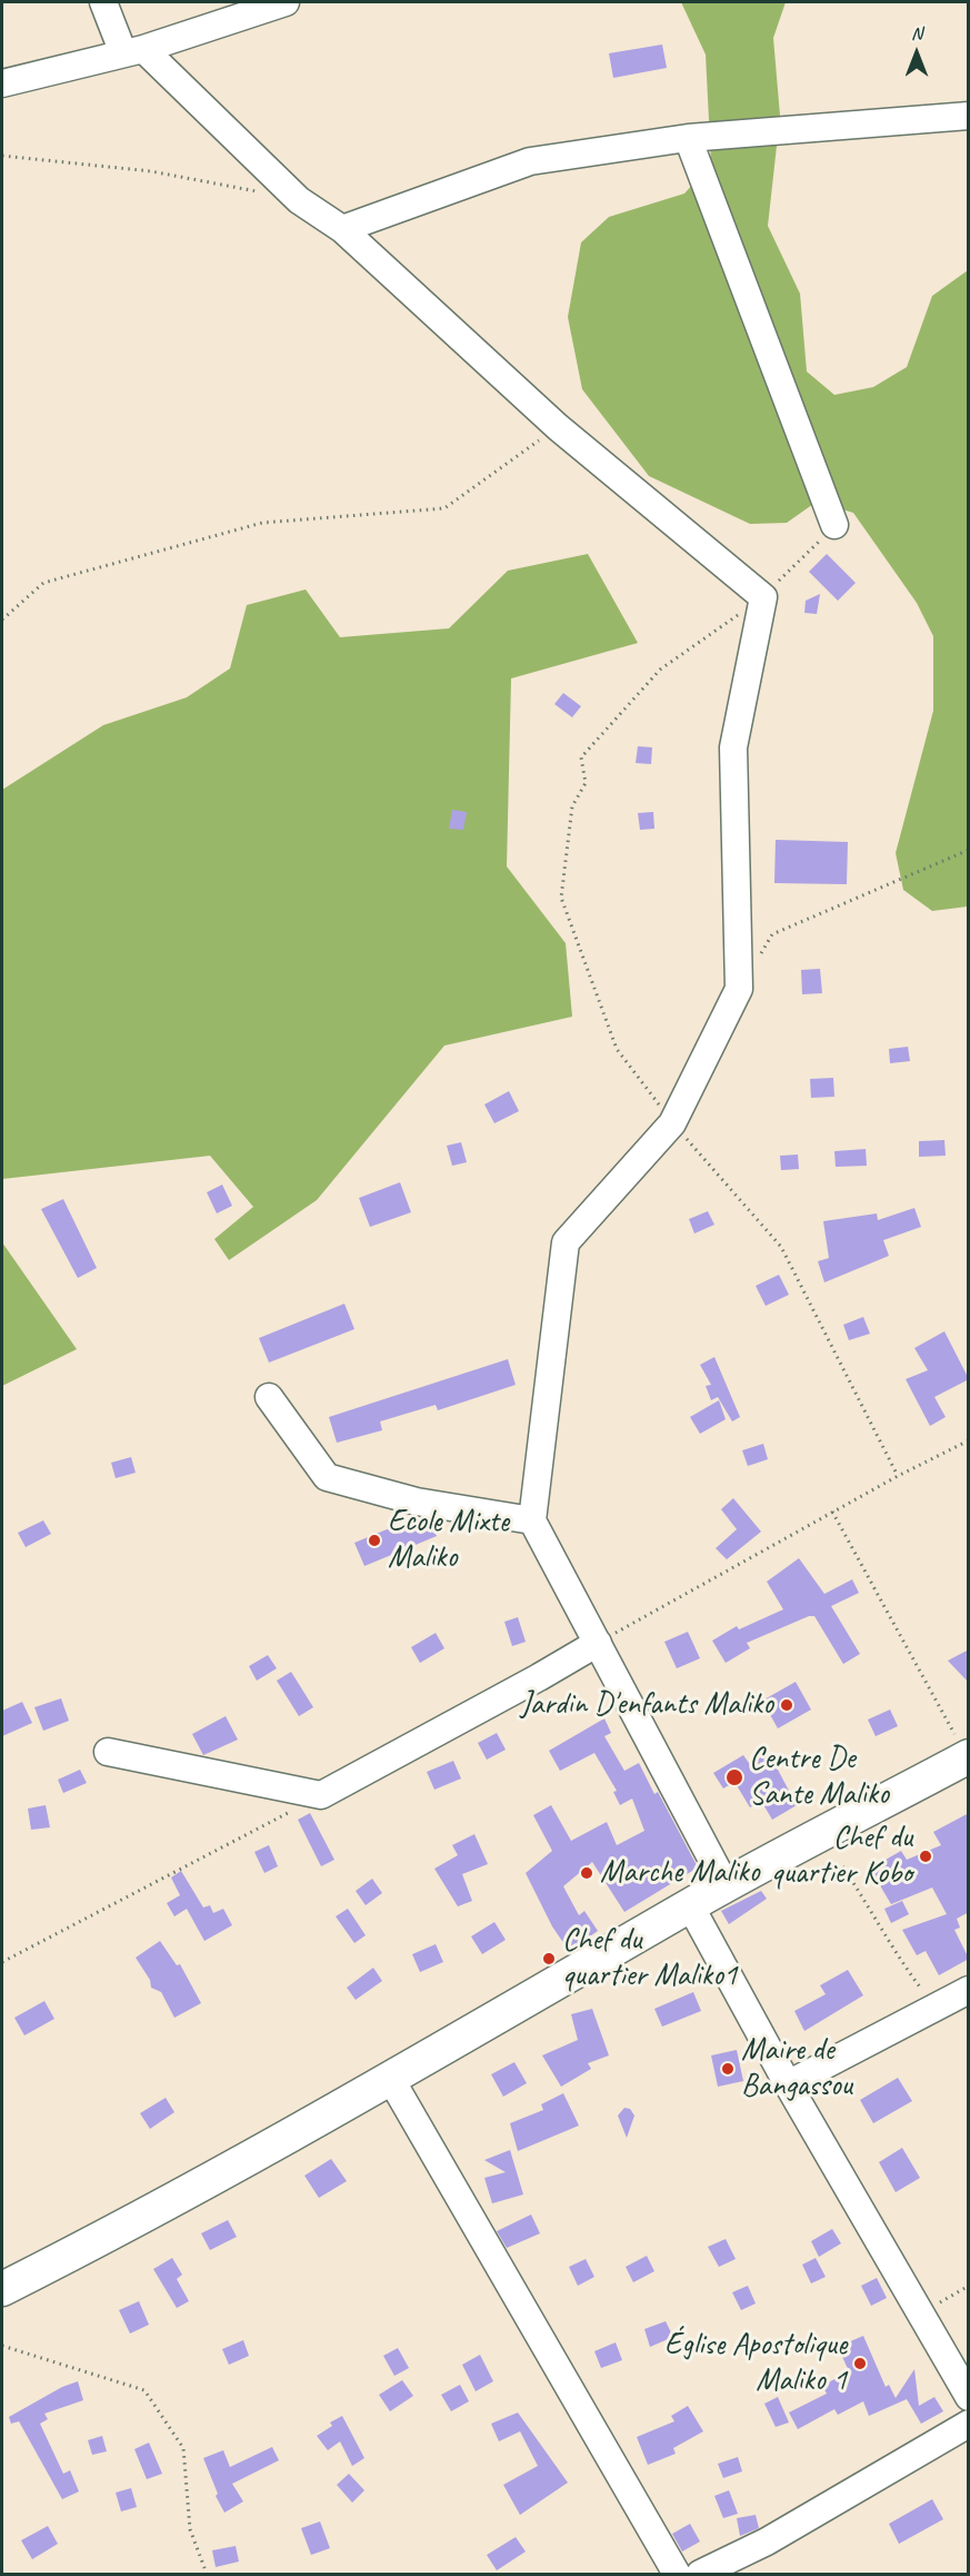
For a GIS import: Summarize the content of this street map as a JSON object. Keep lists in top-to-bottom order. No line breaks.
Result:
{"places":["Ecole Mixte Maliko","Jardin D'enfants Maliko","Centre De Sante Maliko","Chef du quartier Kobo","Marche Maliko","Chef du quartier Maliko1","Maire de Bangassou","Église Apostolique Maliko 1"],"north":"top"}
